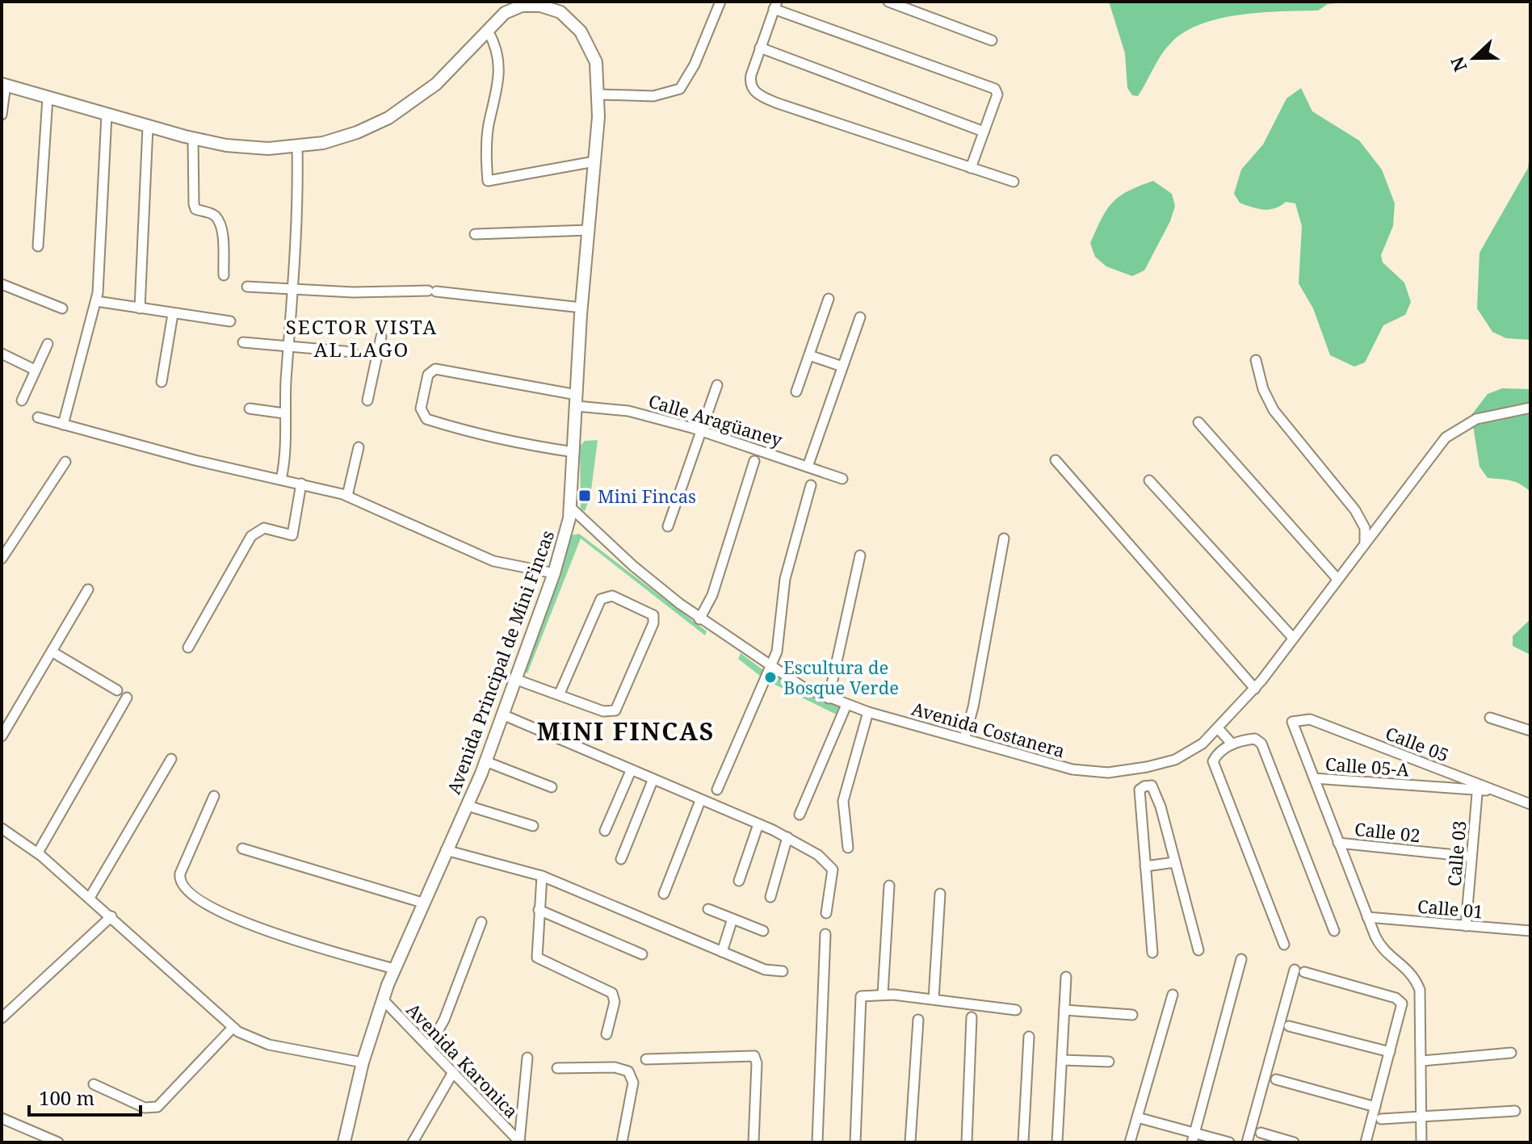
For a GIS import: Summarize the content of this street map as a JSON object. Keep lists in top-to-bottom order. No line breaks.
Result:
{"streets":{"street":["Calle Aragüaney","Avenida Principal de Mini Fincas","Avenida Costanera","Calle 05","Calle 05-A","Calle 02","Calle 03","Calle 01","Avenida Karonica"]},"crossings":[["Calle Aragüaney","Avenida Principal de Mini Fincas"],["Avenida Principal de Mini Fincas","Avenida Costanera"],["Avenida Principal de Mini Fincas","Avenida Karonica"],["Calle 05","Calle 05-A"],["Calle 05","Calle 03"],["Calle 05-A","Calle 03"],["Calle 02","Calle 03"],["Calle 03","Calle 01"]],"districts":["SECTOR VISTA AL LAGO","MINI FINCAS"],"places":{"transit":["Mini Fincas"],"other":["Escultura de Bosque Verde"]},"scale_bar":"100 m","north":"left"}
